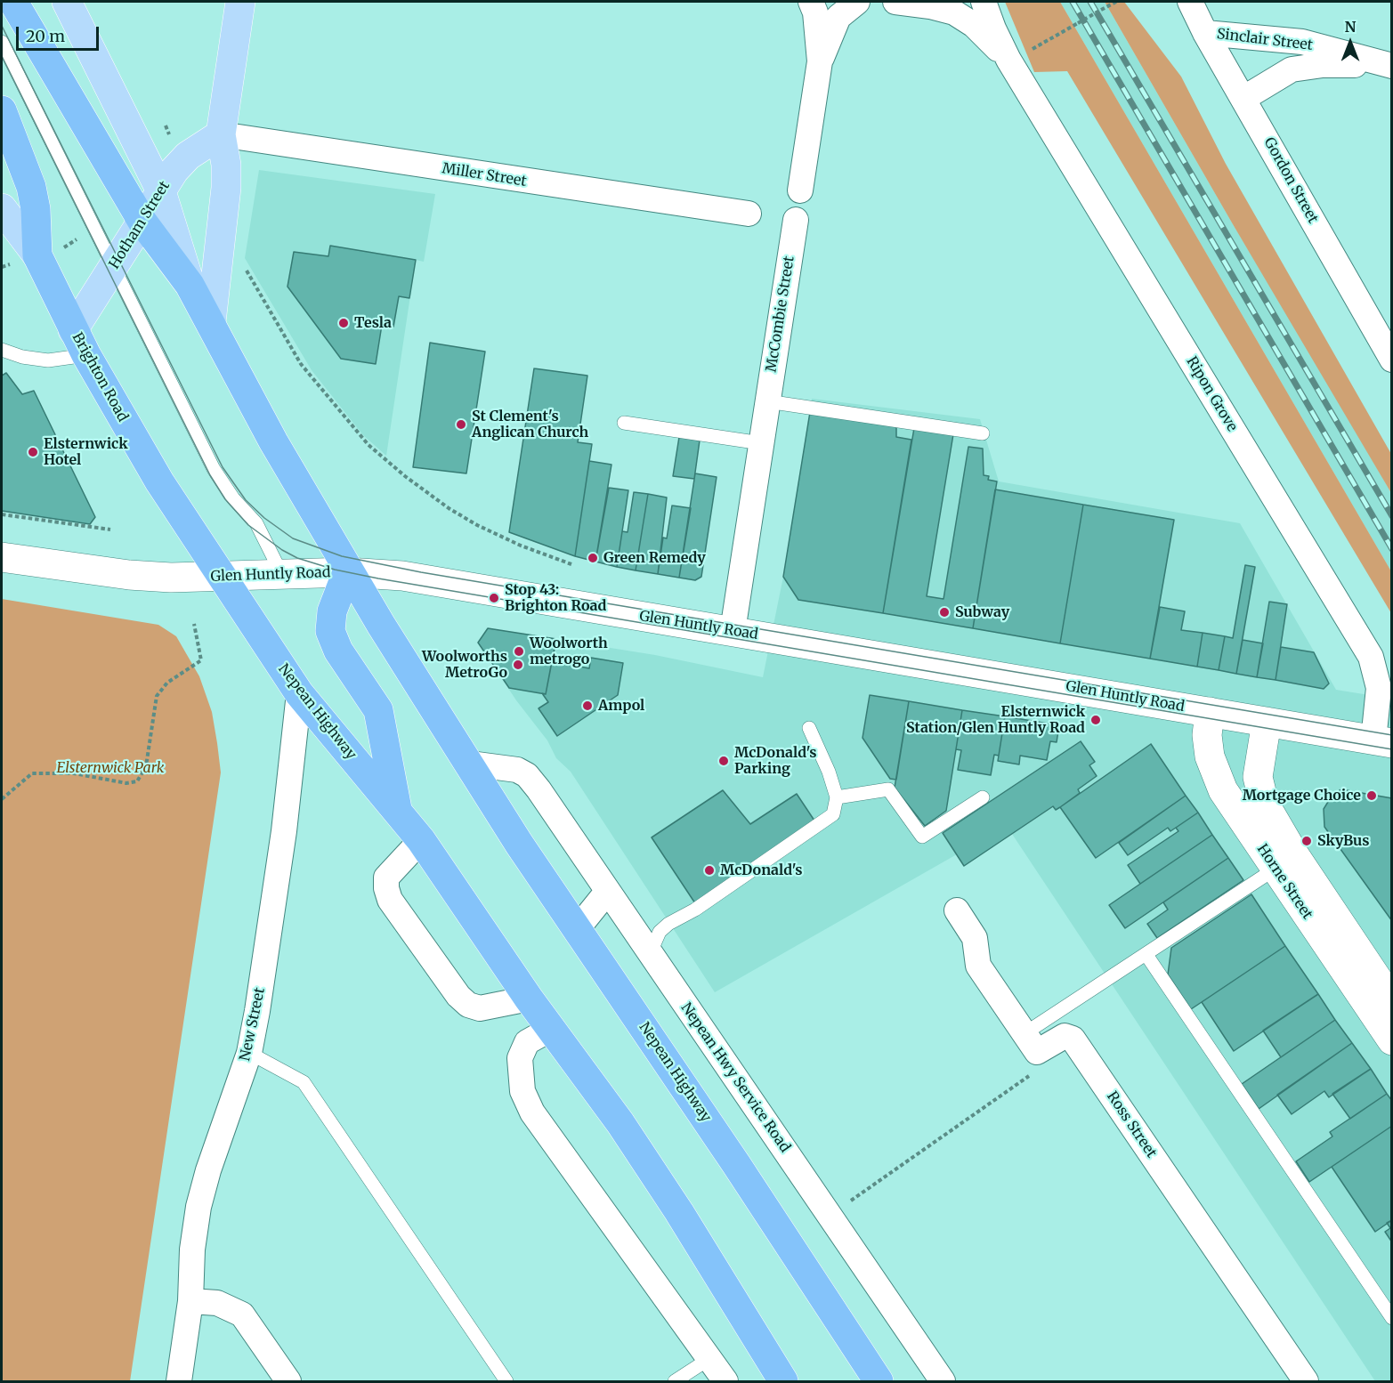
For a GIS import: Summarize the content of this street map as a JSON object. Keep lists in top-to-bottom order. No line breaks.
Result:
{"streets":{"highway":["Brighton Road","Nepean Highway"],"main road":["Hotham Street"],"street":["Sinclair Street","Miller Street","Gordon Street","McCombie Street","Ripon Grove","Glen Huntly Road","Horne Street","New Street","Nepean Hwy Service Road","Ross Street"]},"crossings":[["Sinclair Street","Gordon Street"],["Miller Street","Hotham Street"],["Hotham Street","Brighton Road"],["McCombie Street","Glen Huntly Road"],["Brighton Road","Glen Huntly Road"],["Brighton Road","Nepean Highway"],["Ripon Grove","Glen Huntly Road"],["Glen Huntly Road","Nepean Highway"],["Glen Huntly Road","Horne Street"],["Nepean Highway","New Street"],["Nepean Highway","Nepean Hwy Service Road"]],"parks":["Elsternwick Park"],"places":["Tesla","St Clement's Anglican Church","Elsternwick Hotel","Green Remedy","Stop 43: Brighton Road","Subway","Woolworth metrogo","Woolworths MetroGo","Ampol","Elsternwick Station/Glen Huntly Road","McDonald's Parking","Mortgage Choice","SkyBus","McDonald's"],"scale_bar":"20 m","north":"top"}
